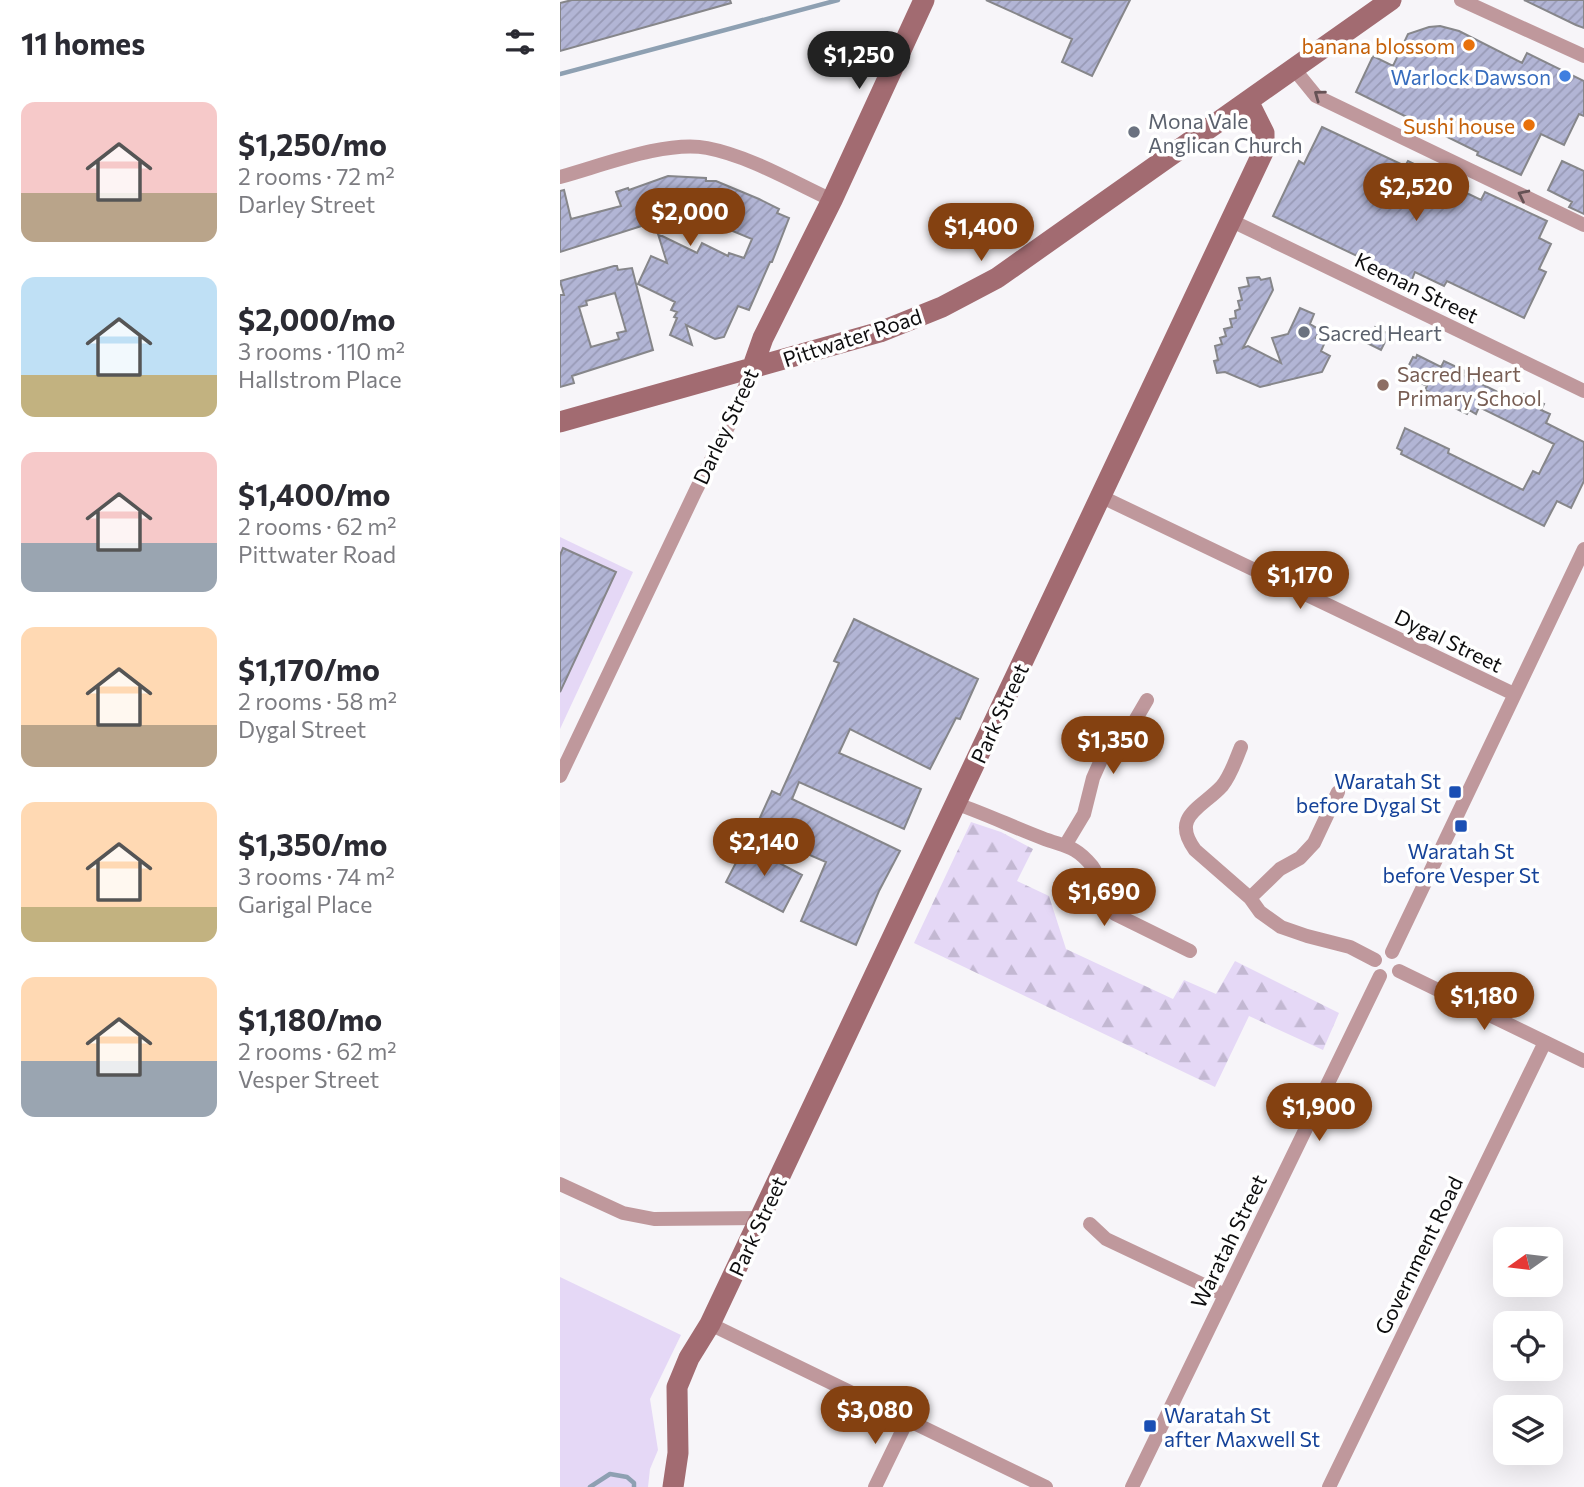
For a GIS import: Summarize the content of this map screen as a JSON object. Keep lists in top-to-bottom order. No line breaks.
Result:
{"streets":{"street":["Keenan Street","Pittwater Road","Darley Street","Dygal Street","Park Street","Waratah Street","Government Road"]},"crossings":[["Keenan Street","Park Street"],["Pittwater Road","Darley Street"],["Pittwater Road","Park Street"],["Dygal Street","Park Street"]],"places":{"other":["banana blossom","Warlock Dawson","Sushi house","Mona Vale Anglican Church","Sacred Heart","Sacred Heart Primary School"],"transit":["Waratah St before Dygal St","Waratah St before Vesper St","Waratah St after Maxwell St"]},"north":"left","page":{"heading":"11 homes","price":["$1,250","$2,520","$2,000","$1,400","$1,170","$1,350","$2,140","$1,690","$1,180","$1,900","$3,080"],"list":[{"name":"$1,250/mo","note":"2 rooms · 72 m² · Darley Street"},{"name":"$2,000/mo","note":"3 rooms · 110 m² · Hallstrom Place"},{"name":"$1,400/mo","note":"2 rooms · 62 m² · Pittwater Road"},{"name":"$1,170/mo","note":"2 rooms · 58 m² · Dygal Street"},{"name":"$1,350/mo","note":"3 rooms · 74 m² · Garigal Place"},{"name":"$1,180/mo","note":"2 rooms · 62 m² · Vesper Street"}]}}
